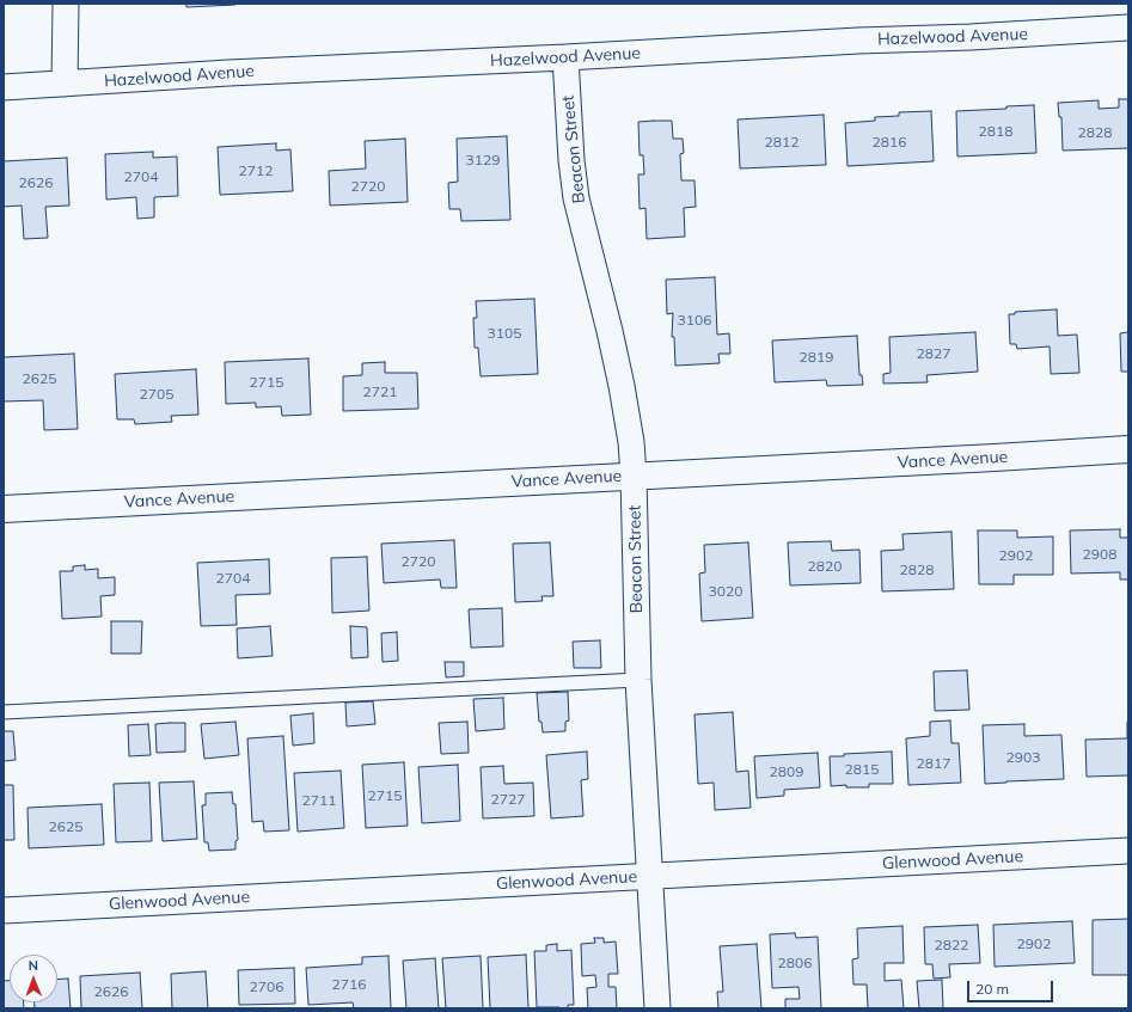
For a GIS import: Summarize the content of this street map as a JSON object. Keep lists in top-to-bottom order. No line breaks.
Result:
{"streets":{"street":["Hazelwood Avenue","Beacon Street","Vance Avenue","Glenwood Avenue"]},"crossings":[["Hazelwood Avenue","Beacon Street"],["Beacon Street","Vance Avenue"],["Beacon Street","Glenwood Avenue"]],"house_numbers":["2818","2828","2812","2816","3129","2712","2704","2626","2720","3106","3105","2827","2819","2625","2715","2721","2705","2908","2902","2720","2820","2828","2704","3020","2903","2817","2815","2809","2715","2727","2711","2625","2902","2822","2806","2716","2706","2626"],"scale_bar":"20 m","north":"top"}
